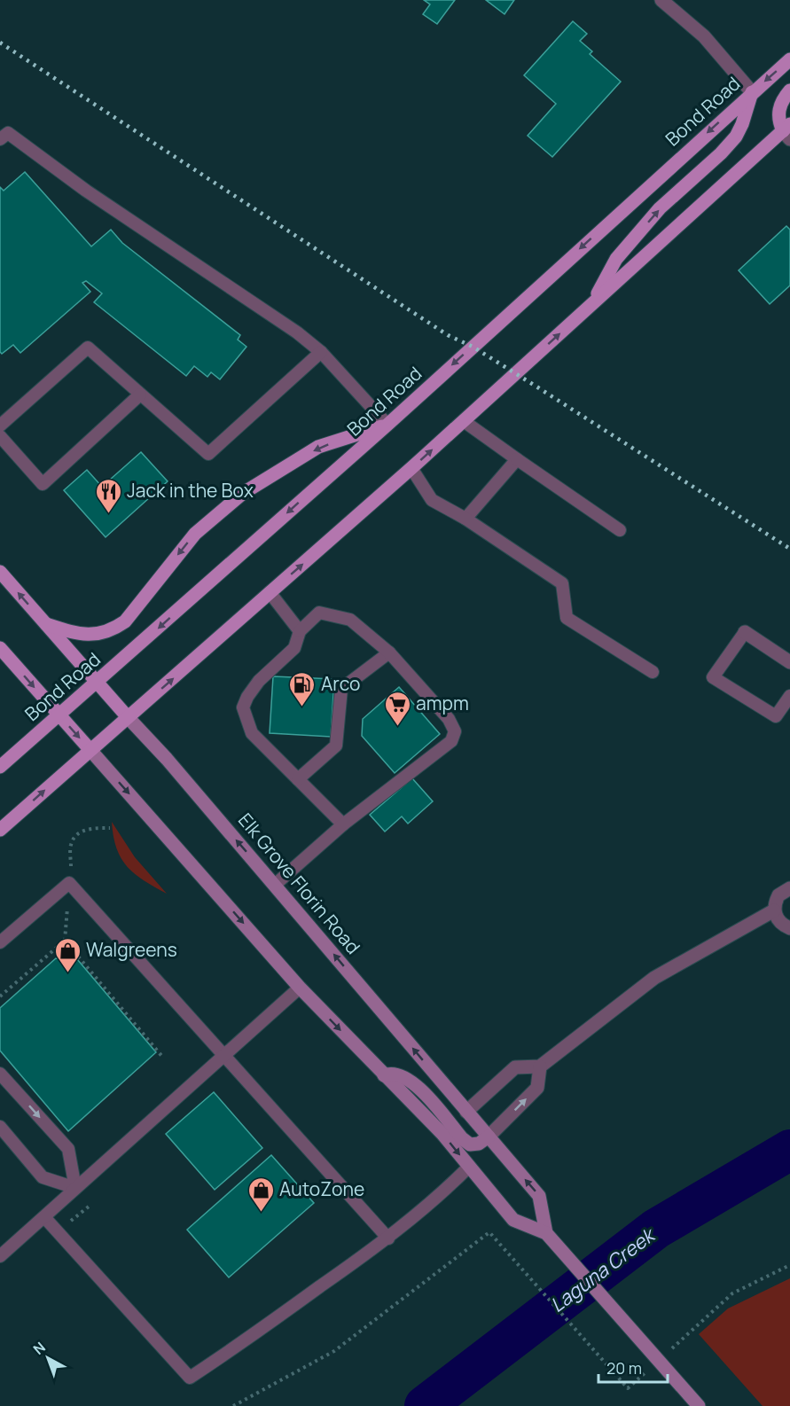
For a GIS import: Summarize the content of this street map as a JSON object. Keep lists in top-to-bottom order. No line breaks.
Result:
{"streets":{"main road":["Bond Road","Elk Grove Florin Road"]},"crossings":[["Bond Road","Elk Grove Florin Road"]],"water":["Laguna Creek"],"places":{"restaurant":["Jack in the Box"],"fuel station":["Arco"],"supermarket":["ampm"],"shop":["Walgreens","AutoZone"]},"scale_bar":"20 m","north":"top left"}
